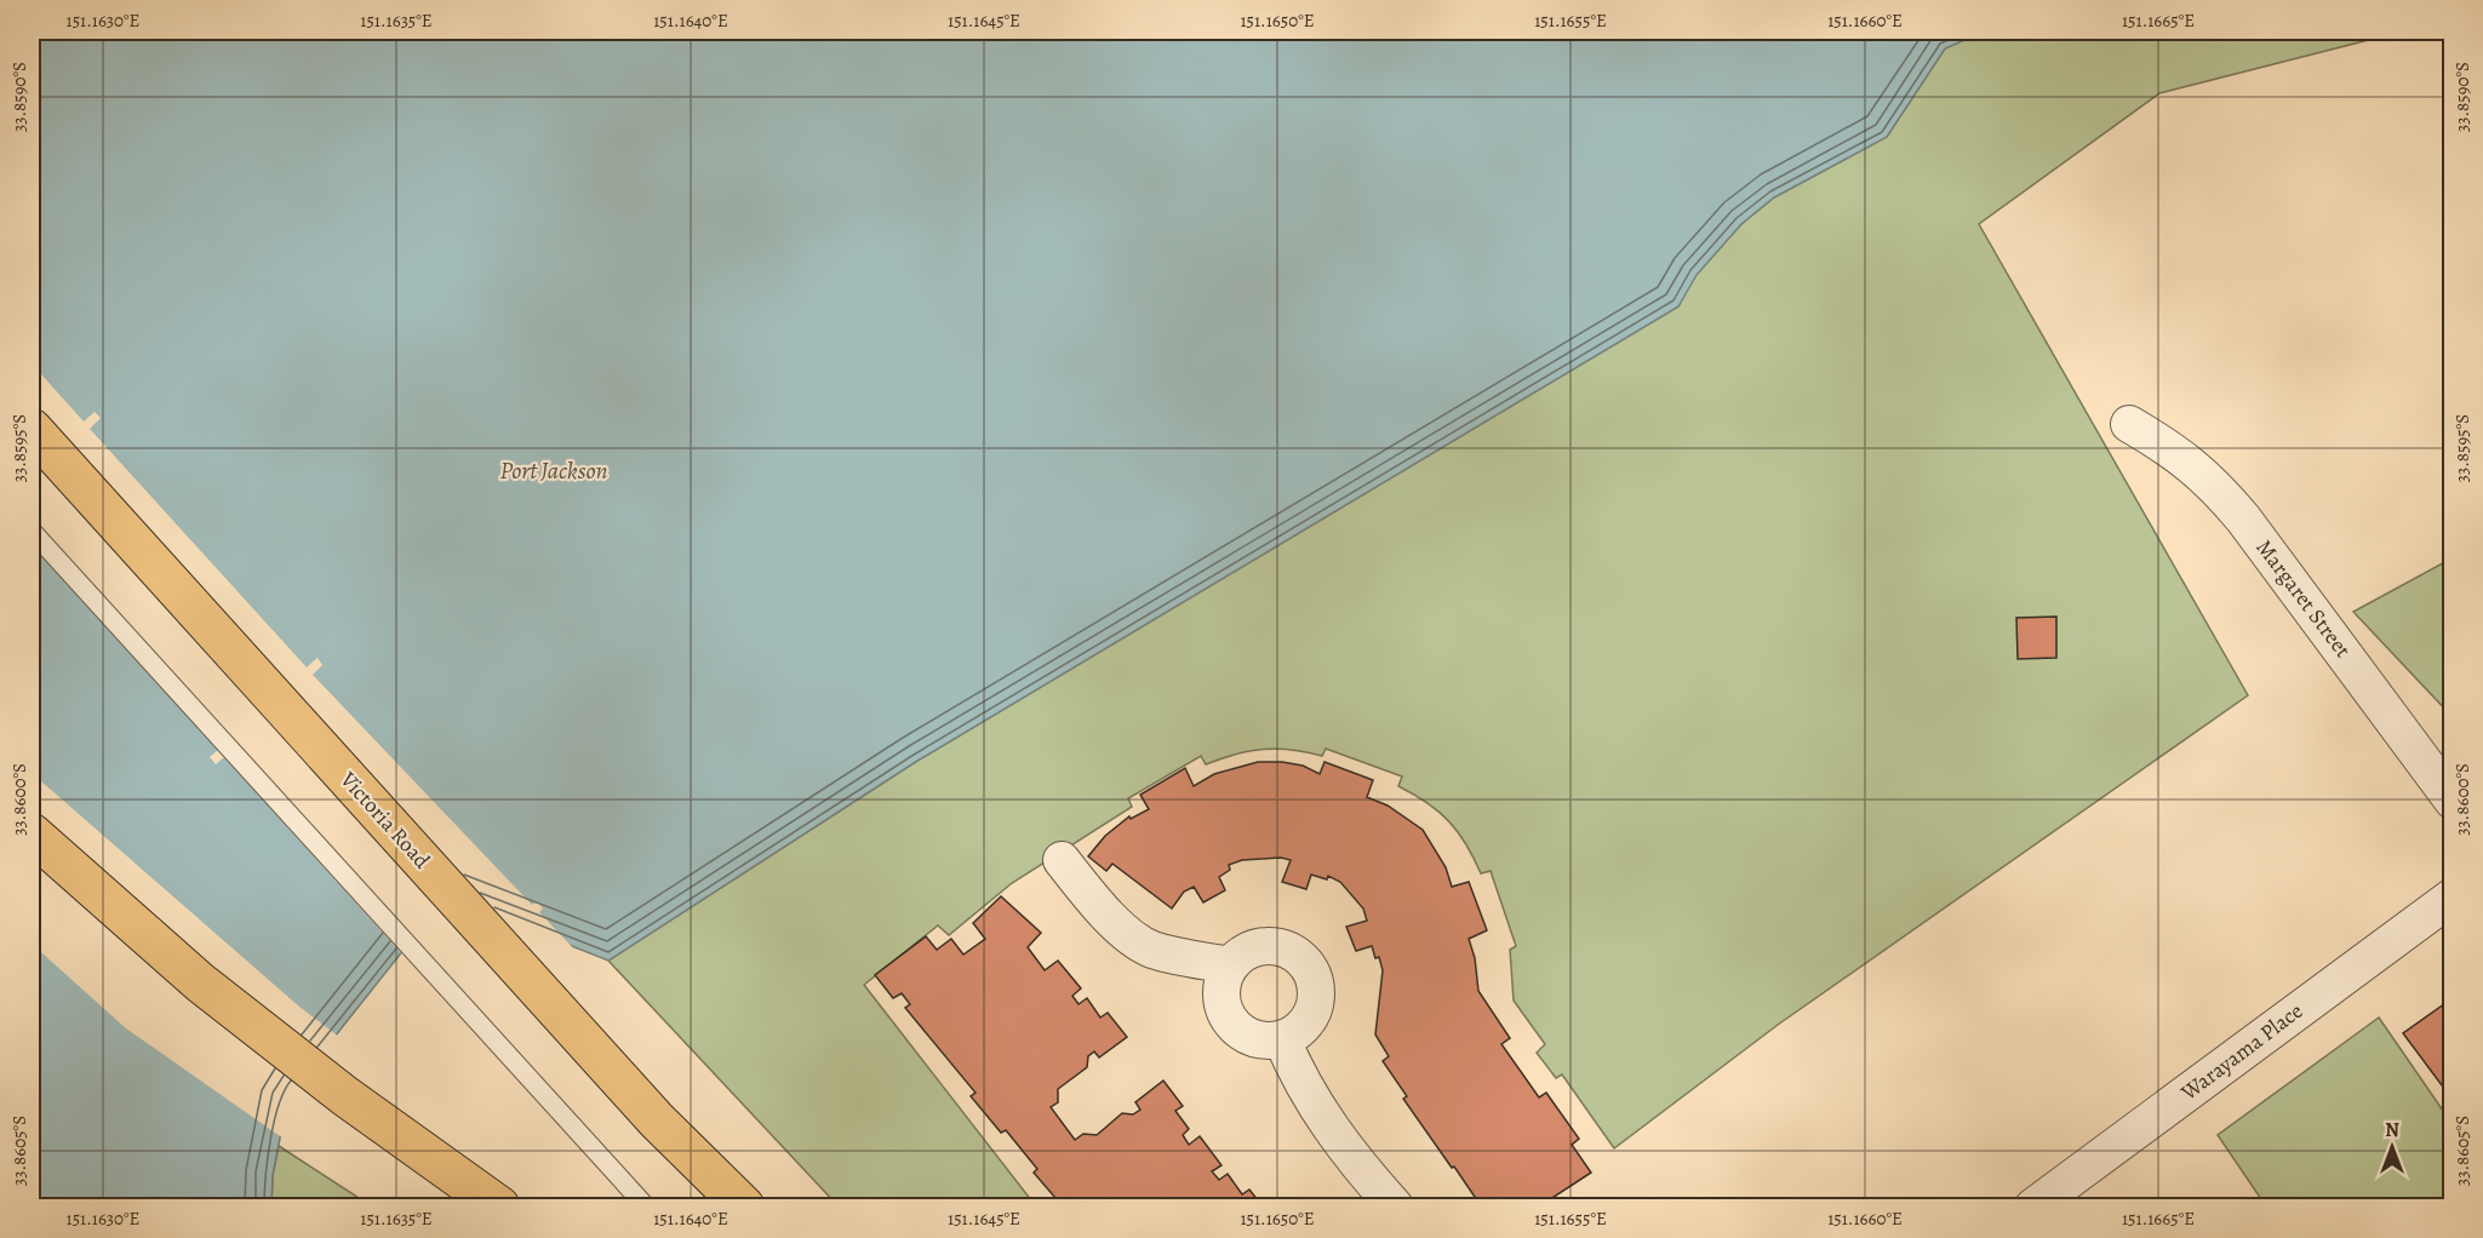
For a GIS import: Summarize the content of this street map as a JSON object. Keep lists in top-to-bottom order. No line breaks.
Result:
{"streets":{"highway":["Victoria Road"],"street":["Margaret Street","Warayama Place"]},"water":["Port Jackson"],"north":"top","coordinates":["151.1630°E","151.1635°E","151.1640°E","151.1645°E","151.1650°E","151.1655°E","151.1660°E","151.1665°E","33.8590°S","33.8595°S","33.8600°S","33.8605°S"]}
